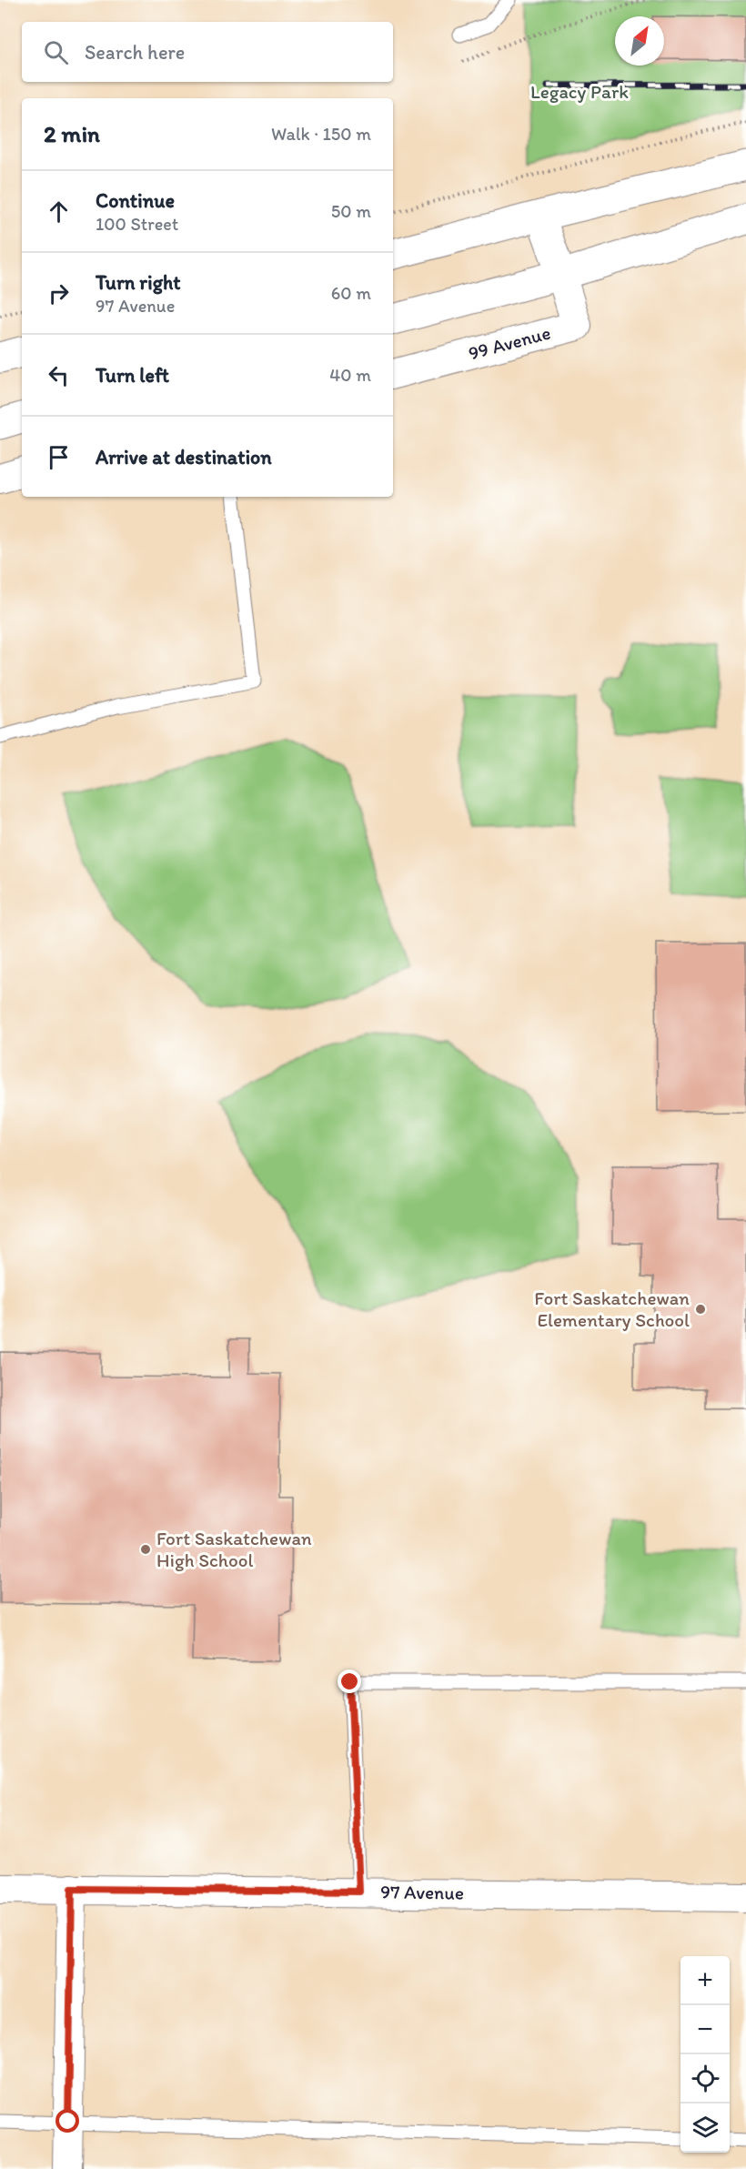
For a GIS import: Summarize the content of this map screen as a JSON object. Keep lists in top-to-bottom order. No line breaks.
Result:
{"streets":{"street":["99 Avenue","97 Avenue"]},"parks":["Legacy Park"],"places":["Fort Saskatchewan Elementary School","Fort Saskatchewan High School"],"north":"top right","page":{"search":"Search here","heading":["2 min","Walk · 150 m"],"list":[["Continue","100 Street","50 m"],["Turn right","97 Avenue","60 m"],["Turn left","40 m"],"Arrive at destination"],"map_buttons":["+","−"]}}
